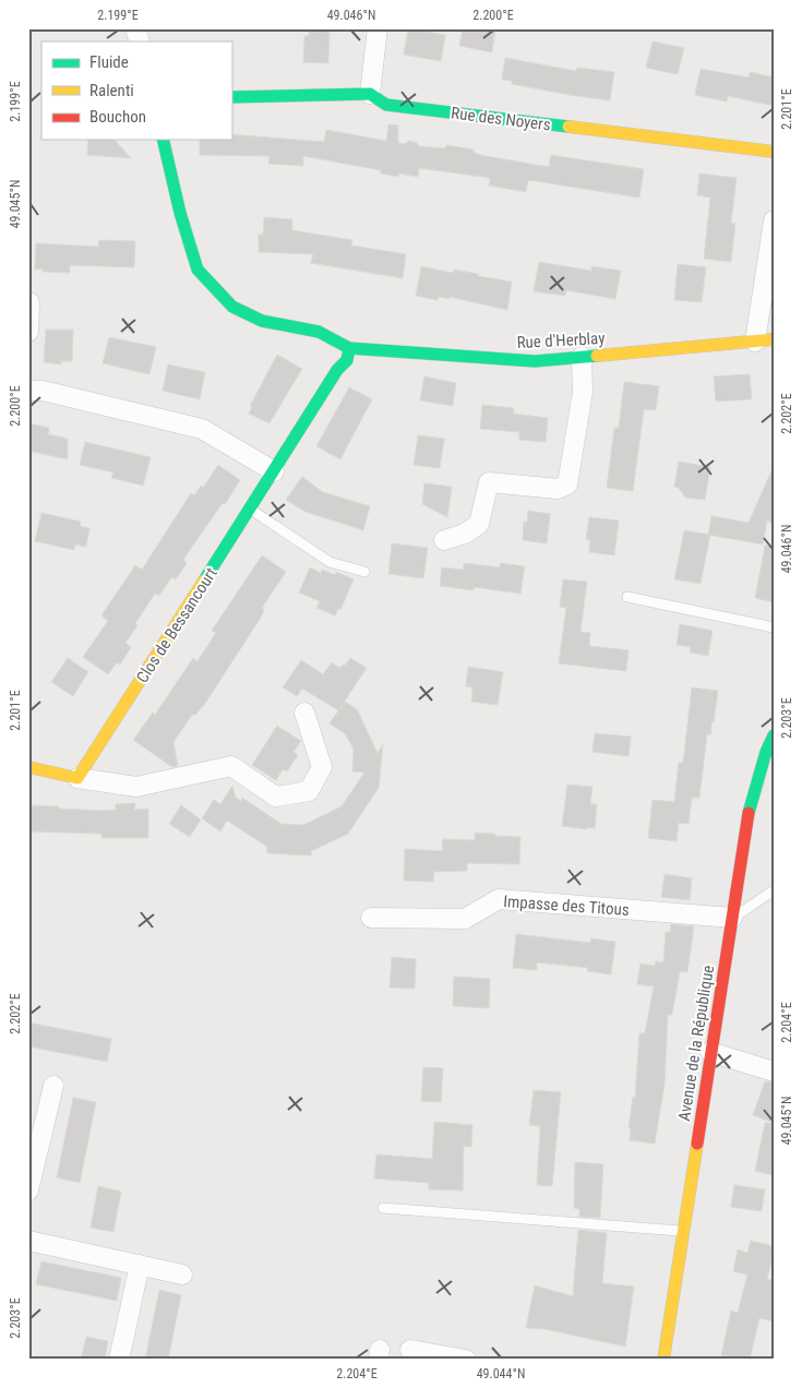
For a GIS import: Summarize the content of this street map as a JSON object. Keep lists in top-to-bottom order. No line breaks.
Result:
{"streets":{"street":["Rue des Noyers","Rue d'Herblay","Clos de Bessancourt","Impasse des Titous","Avenue de la République"]},"crossings":[["Rue d'Herblay","Clos de Bessancourt"],["Impasse des Titous","Avenue de la République"]],"legend":["Fluide","Ralenti","Bouchon"],"coordinates":["2.199°E","49.046°N","2.200°E","2.201°E","49.045°N","2.202°E","2.203°E","2.204°E","49.044°N"]}
